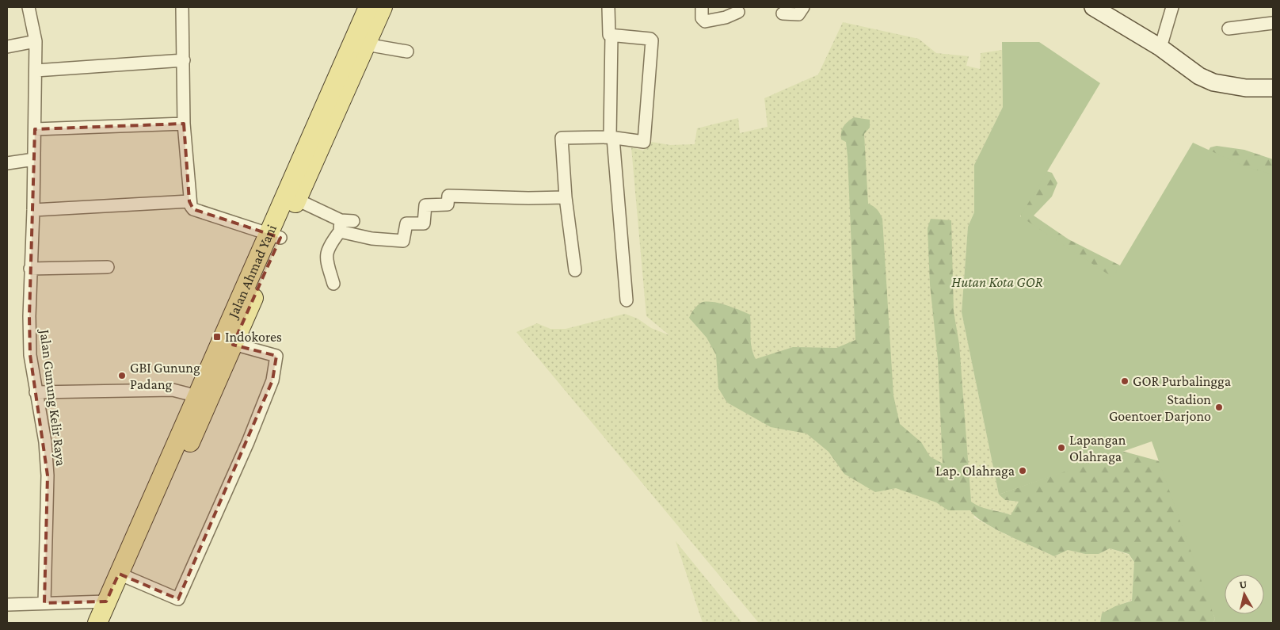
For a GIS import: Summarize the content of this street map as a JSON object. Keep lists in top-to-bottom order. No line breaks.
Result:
{"streets":{"main road":["Jalan Ahmad Yani"],"street":["Jalan Gunung Kelir Raya"]},"parks":["Hutan Kota GOR"],"places":{"transit":["Indokores"],"other":["GBI Gunung Padang","GOR Purbalingga","Stadion Goentoer Darjono","Lapangan Olahraga","Lap. Olahraga"]},"north":"top"}
